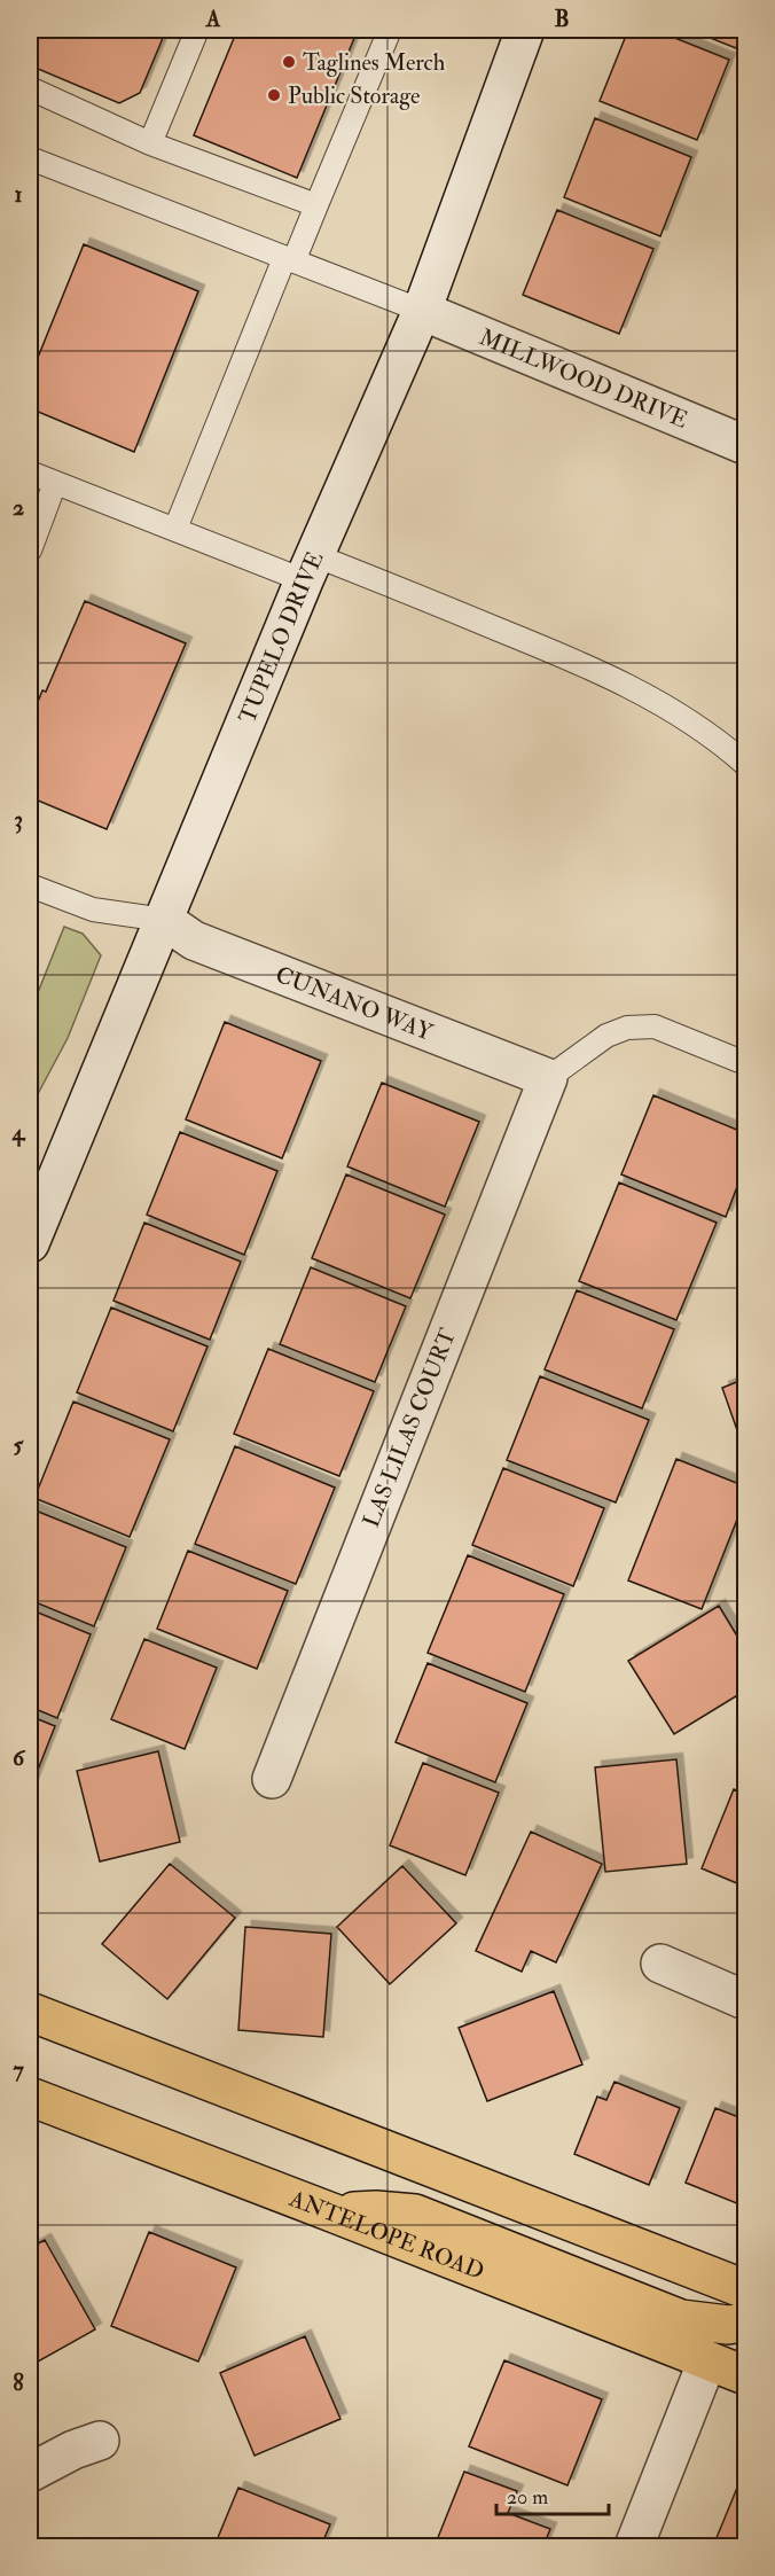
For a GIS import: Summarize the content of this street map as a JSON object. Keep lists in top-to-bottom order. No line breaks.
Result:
{"streets":{"main road":["ANTELOPE ROAD"],"street":["MILLWOOD DRIVE","TUPELO DRIVE","CUNANO WAY","LAS LILAS COURT"]},"crossings":[["MILLWOOD DRIVE","TUPELO DRIVE"],["TUPELO DRIVE","CUNANO WAY"],["CUNANO WAY","LAS LILAS COURT"]],"places":["Taglines Merch","Public Storage"],"scale_bar":"20 m","grid":{"columns":["A","B"],"rows":["1","2","3","4","5","6","7","8"]}}
